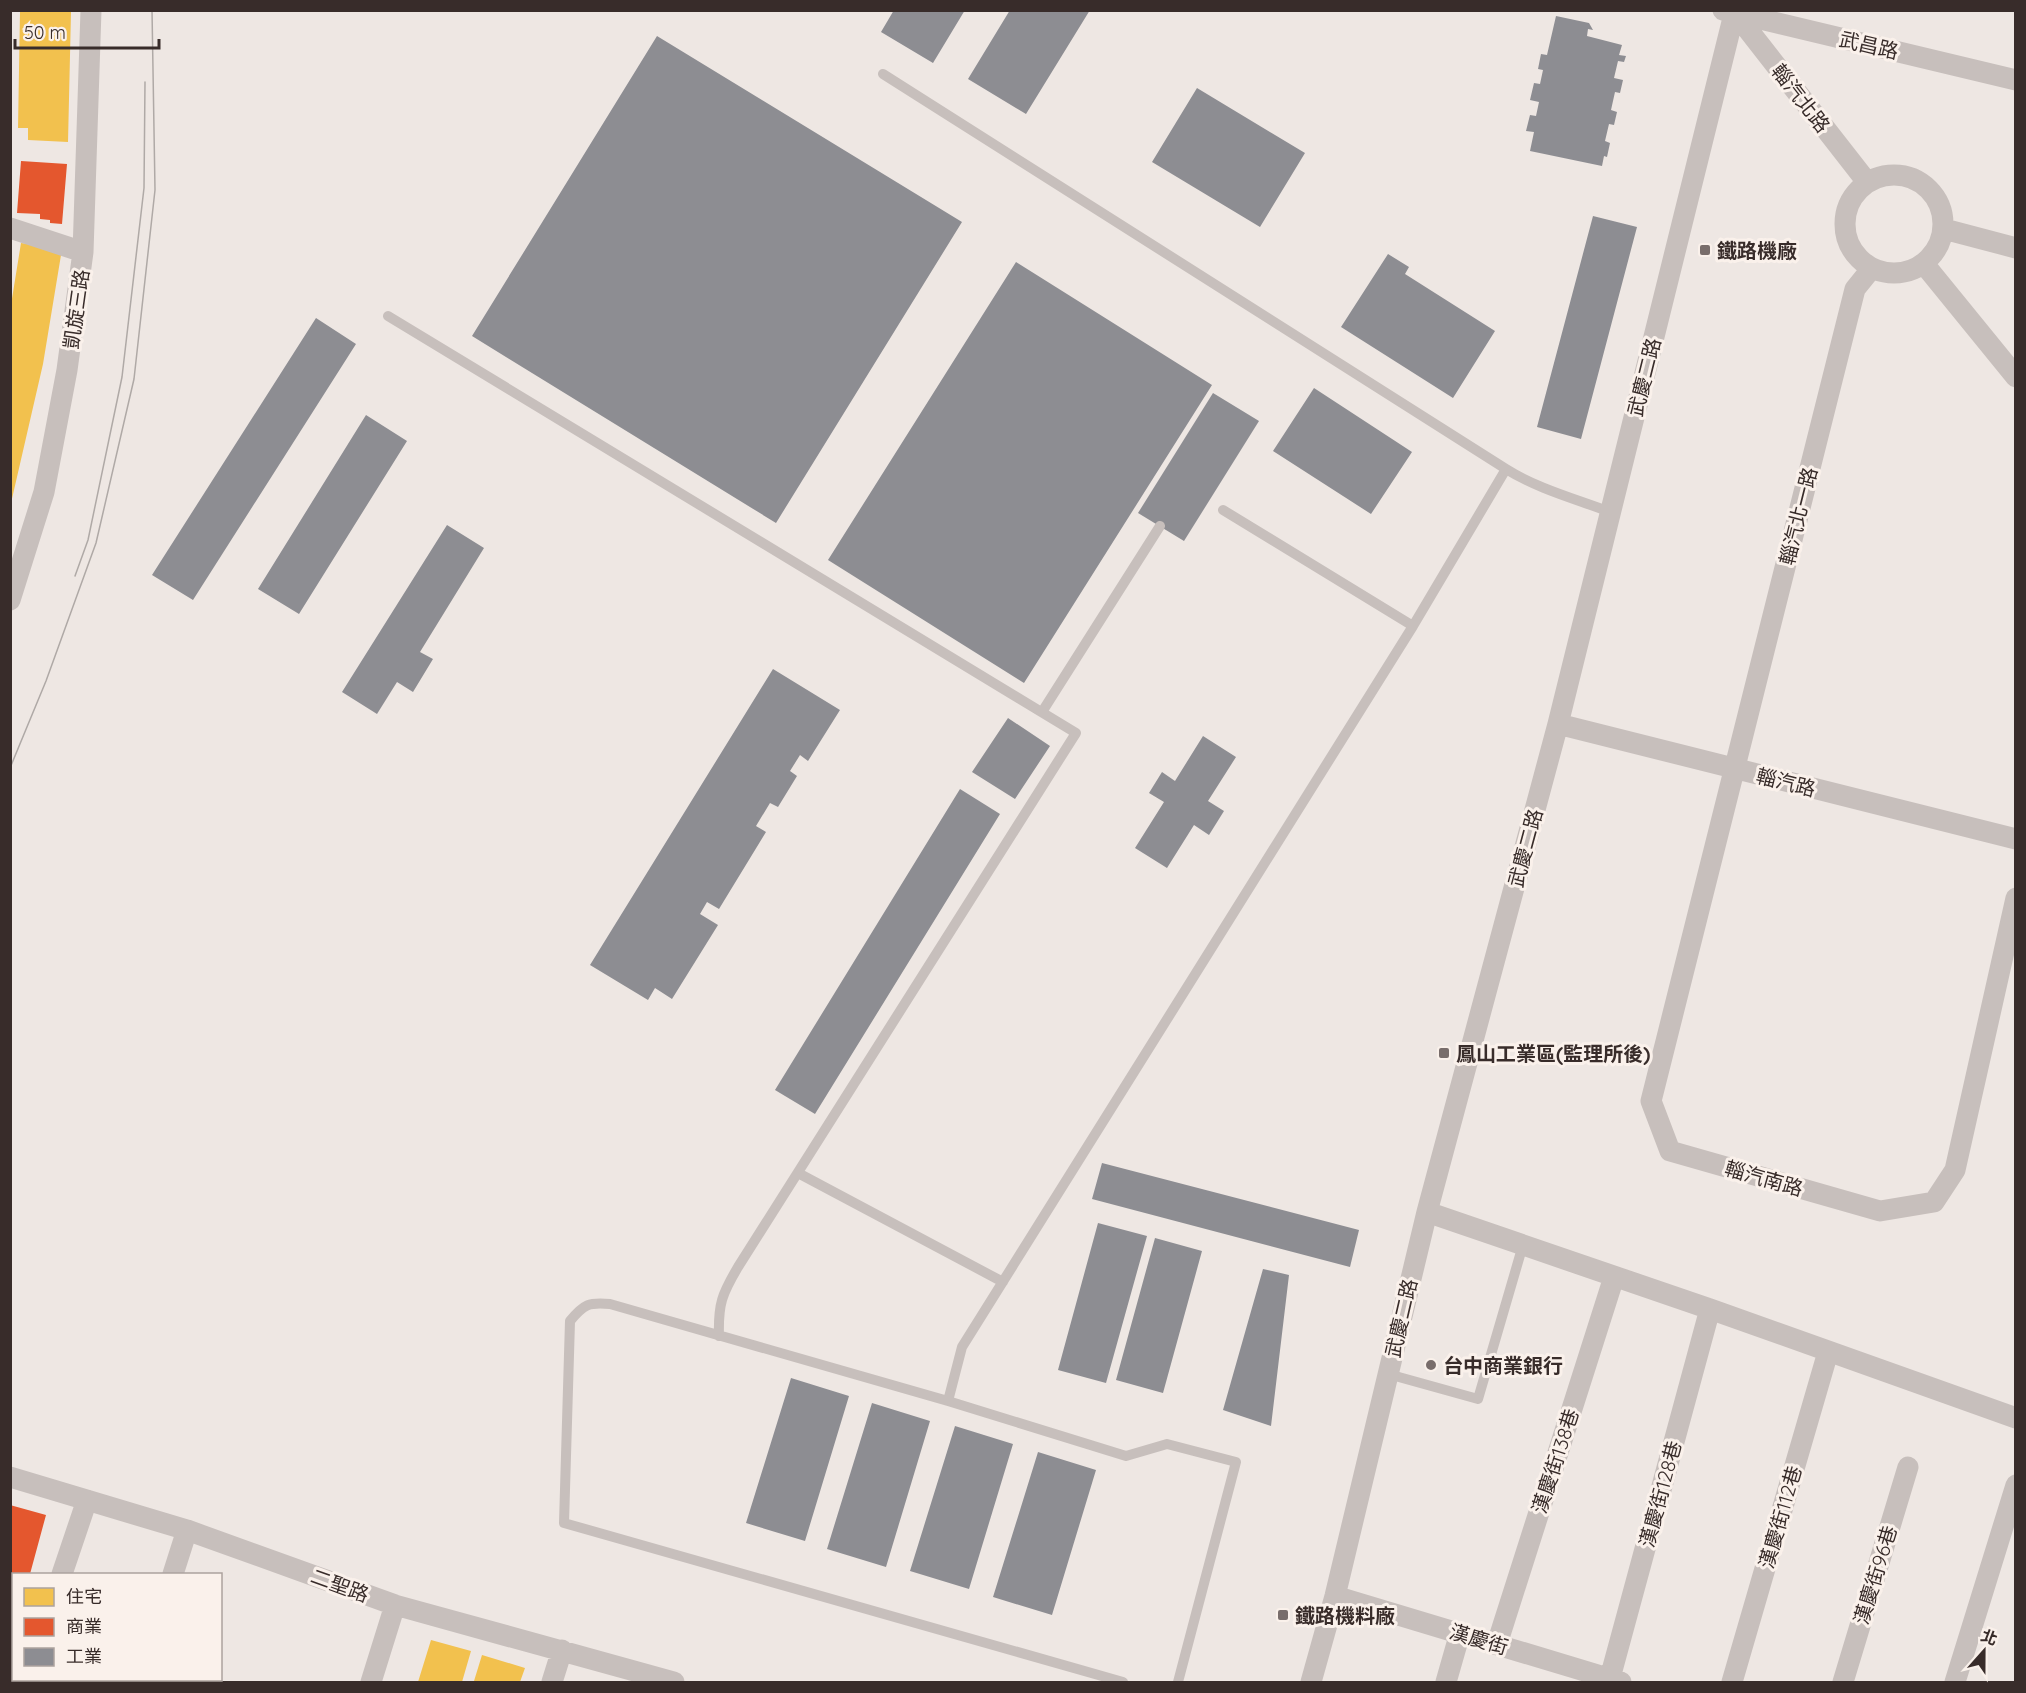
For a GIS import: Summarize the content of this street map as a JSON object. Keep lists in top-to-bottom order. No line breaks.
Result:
{"streets":{"street":["武昌路","輜汽北路","凱旋三路","武慶二路","輜汽北一路","輜汽路","輜汽南路","漢慶街138巷","漢慶街128巷","漢慶街112巷","漢慶街96巷","二聖路","漢慶街"]},"crossings":[["武昌路","輜汽北路"],["武昌路","武慶二路"],["輜汽北路","武慶二路"],["輜汽北路","輜汽北一路"],["武慶二路","輜汽路"],["武慶二路","漢慶街"],["輜汽北一路","輜汽路"],["輜汽北一路","輜汽南路"],["輜汽路","輜汽南路"],["漢慶街138巷","漢慶街"],["漢慶街128巷","漢慶街"]],"places":{"transit":["鐵路機廠","鳳山工業區(監理所後)","鐵路機料廠"],"other":["台中商業銀行"]},"legend":["住宅","商業","工業"],"scale_bar":"50 m","north":"top"}
